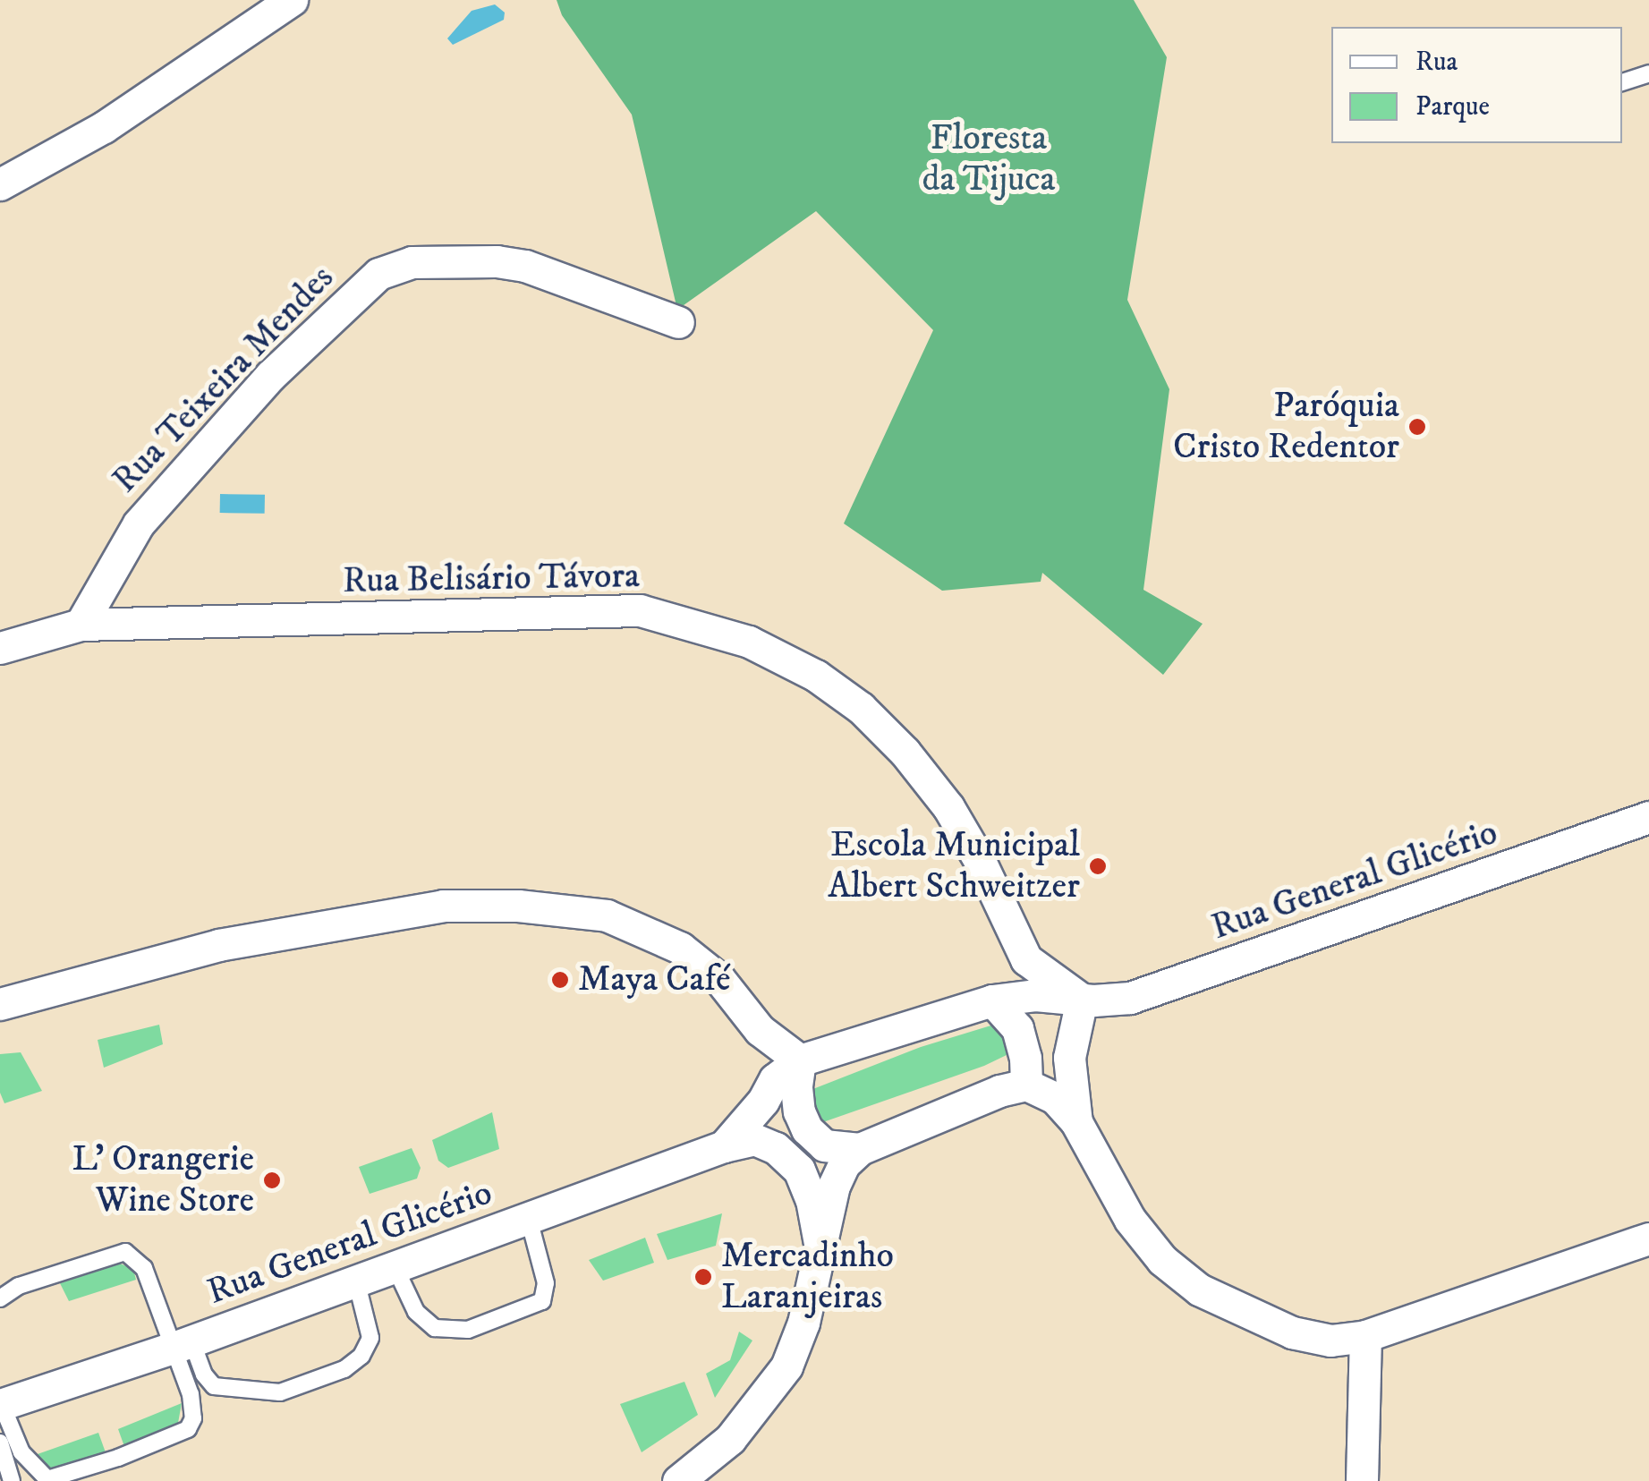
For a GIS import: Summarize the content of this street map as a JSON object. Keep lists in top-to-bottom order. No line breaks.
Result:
{"streets":{"street":["Rua Teixeira Mendes","Rua Belisário Távora","Rua General Glicério"]},"crossings":[["Rua Teixeira Mendes","Rua Belisário Távora"],["Rua Belisário Távora","Rua General Glicério"]],"parks":["Floresta da Tijuca"],"places":["Paróquia Cristo Redentor","Escola Municipal Albert Schweitzer","Maya Café","L' Orangerie Wine Store","Mercadinho Laranjeiras"],"legend":["Rua","Parque"]}
